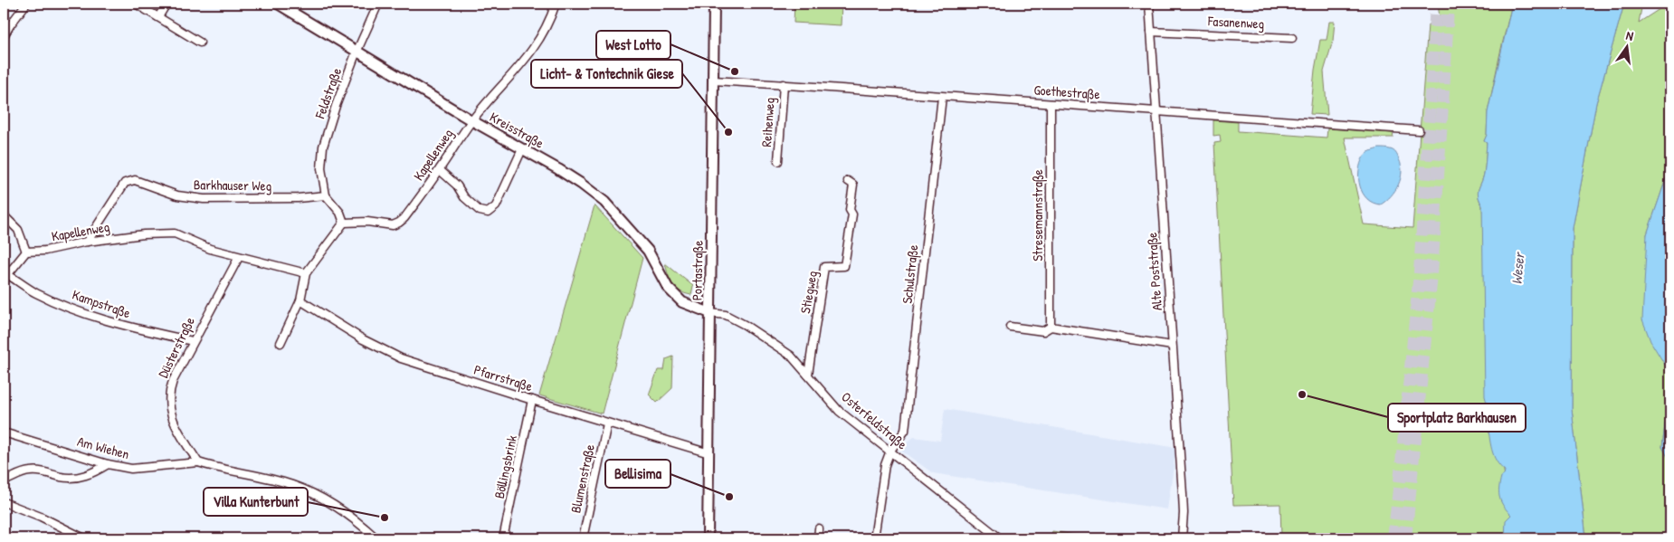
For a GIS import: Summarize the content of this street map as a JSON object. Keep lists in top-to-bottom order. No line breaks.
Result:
{"streets":{"main road":["Kreisstraße","Portastraße"],"street":["Fasanenweg","Goethestraße","Feldstraße","Reihenweg","Kapellenweg","Barkhauser Weg","Stresemannstraße","Alte Poststraße","Schulstraße","Stiegweg","Kampstraße","Düsterstraße","Pfarrstraße","Osterfeldstraße","Am Wiehen","Böllingsbrink","Blumenstraße"]},"crossings":[["Fasanenweg","Alte Poststraße"],["Goethestraße","Reihenweg"],["Goethestraße","Stresemannstraße"],["Goethestraße","Portastraße"],["Goethestraße","Alte Poststraße"],["Goethestraße","Schulstraße"],["Feldstraße","Kreisstraße"],["Feldstraße","Barkhauser Weg"],["Kreisstraße","Kapellenweg"],["Kreisstraße","Portastraße"],["Kreisstraße","Osterfeldstraße"],["Kapellenweg","Barkhauser Weg"],["Kapellenweg","Düsterstraße"],["Portastraße","Pfarrstraße"],["Portastraße","Osterfeldstraße"],["Schulstraße","Osterfeldstraße"],["Stiegweg","Osterfeldstraße"],["Kampstraße","Düsterstraße"],["Düsterstraße","Am Wiehen"],["Pfarrstraße","Böllingsbrink"],["Pfarrstraße","Blumenstraße"]],"water":["Weser"],"places":["West Lotto","Licht- & Tontechnik Giese","Sportplatz Barkhausen","Bellisima","Villa Kunterbunt"],"north":"top"}
